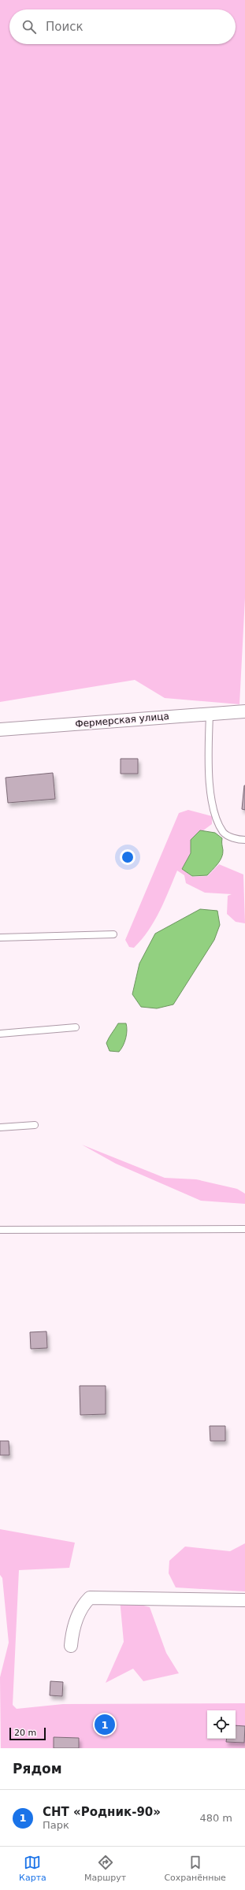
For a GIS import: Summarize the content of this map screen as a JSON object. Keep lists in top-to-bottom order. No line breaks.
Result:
{"streets":{"street":["Фермерская улица"]},"scale_bar":"20 m","page":{"search":"Поиск","pins":"1","scale":"20 m","heading":"Рядом","list":[{"mark":"1","name":"СНТ «Родник-90»","note":"Парк","value":"480 m"}],"nav":["Карта","Маршрут","Сохранённые"]}}
